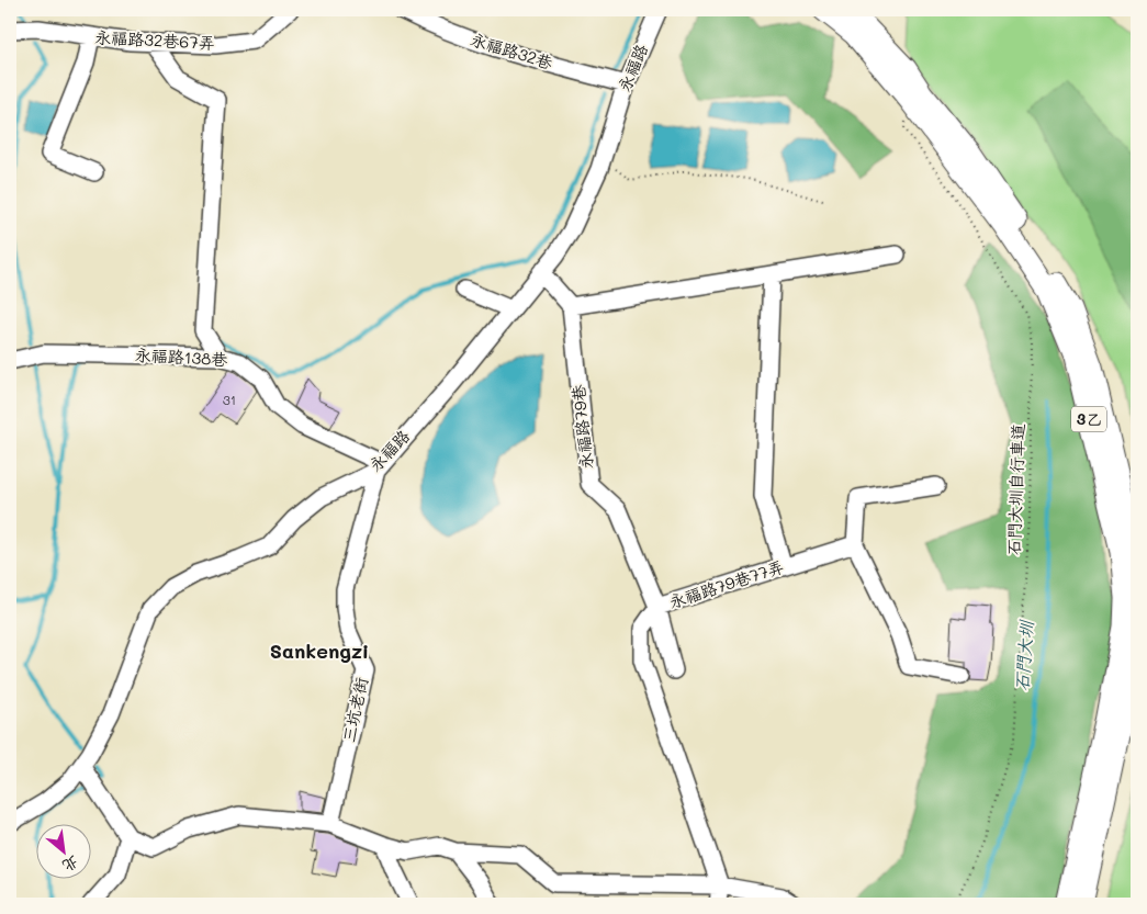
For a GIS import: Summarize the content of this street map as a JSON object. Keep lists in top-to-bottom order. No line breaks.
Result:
{"streets":{"main road":["3乙"],"street":["永福路32巷67弄","永福路32巷","永福路","永福路138巷","永福路79巷","永福路79巷77弄","三坑老街"],"path":["石門大圳自行車道"]},"crossings":[["永福路32巷","永福路"],["永福路","永福路138巷"],["永福路","三坑老街"],["永福路138巷","三坑老街"],["3乙","石門大圳自行車道"],["永福路79巷","永福路79巷77弄"]],"districts":["Sankengzi"],"water":["石門大圳"],"house_numbers":["31"],"north":"bottom right"}
